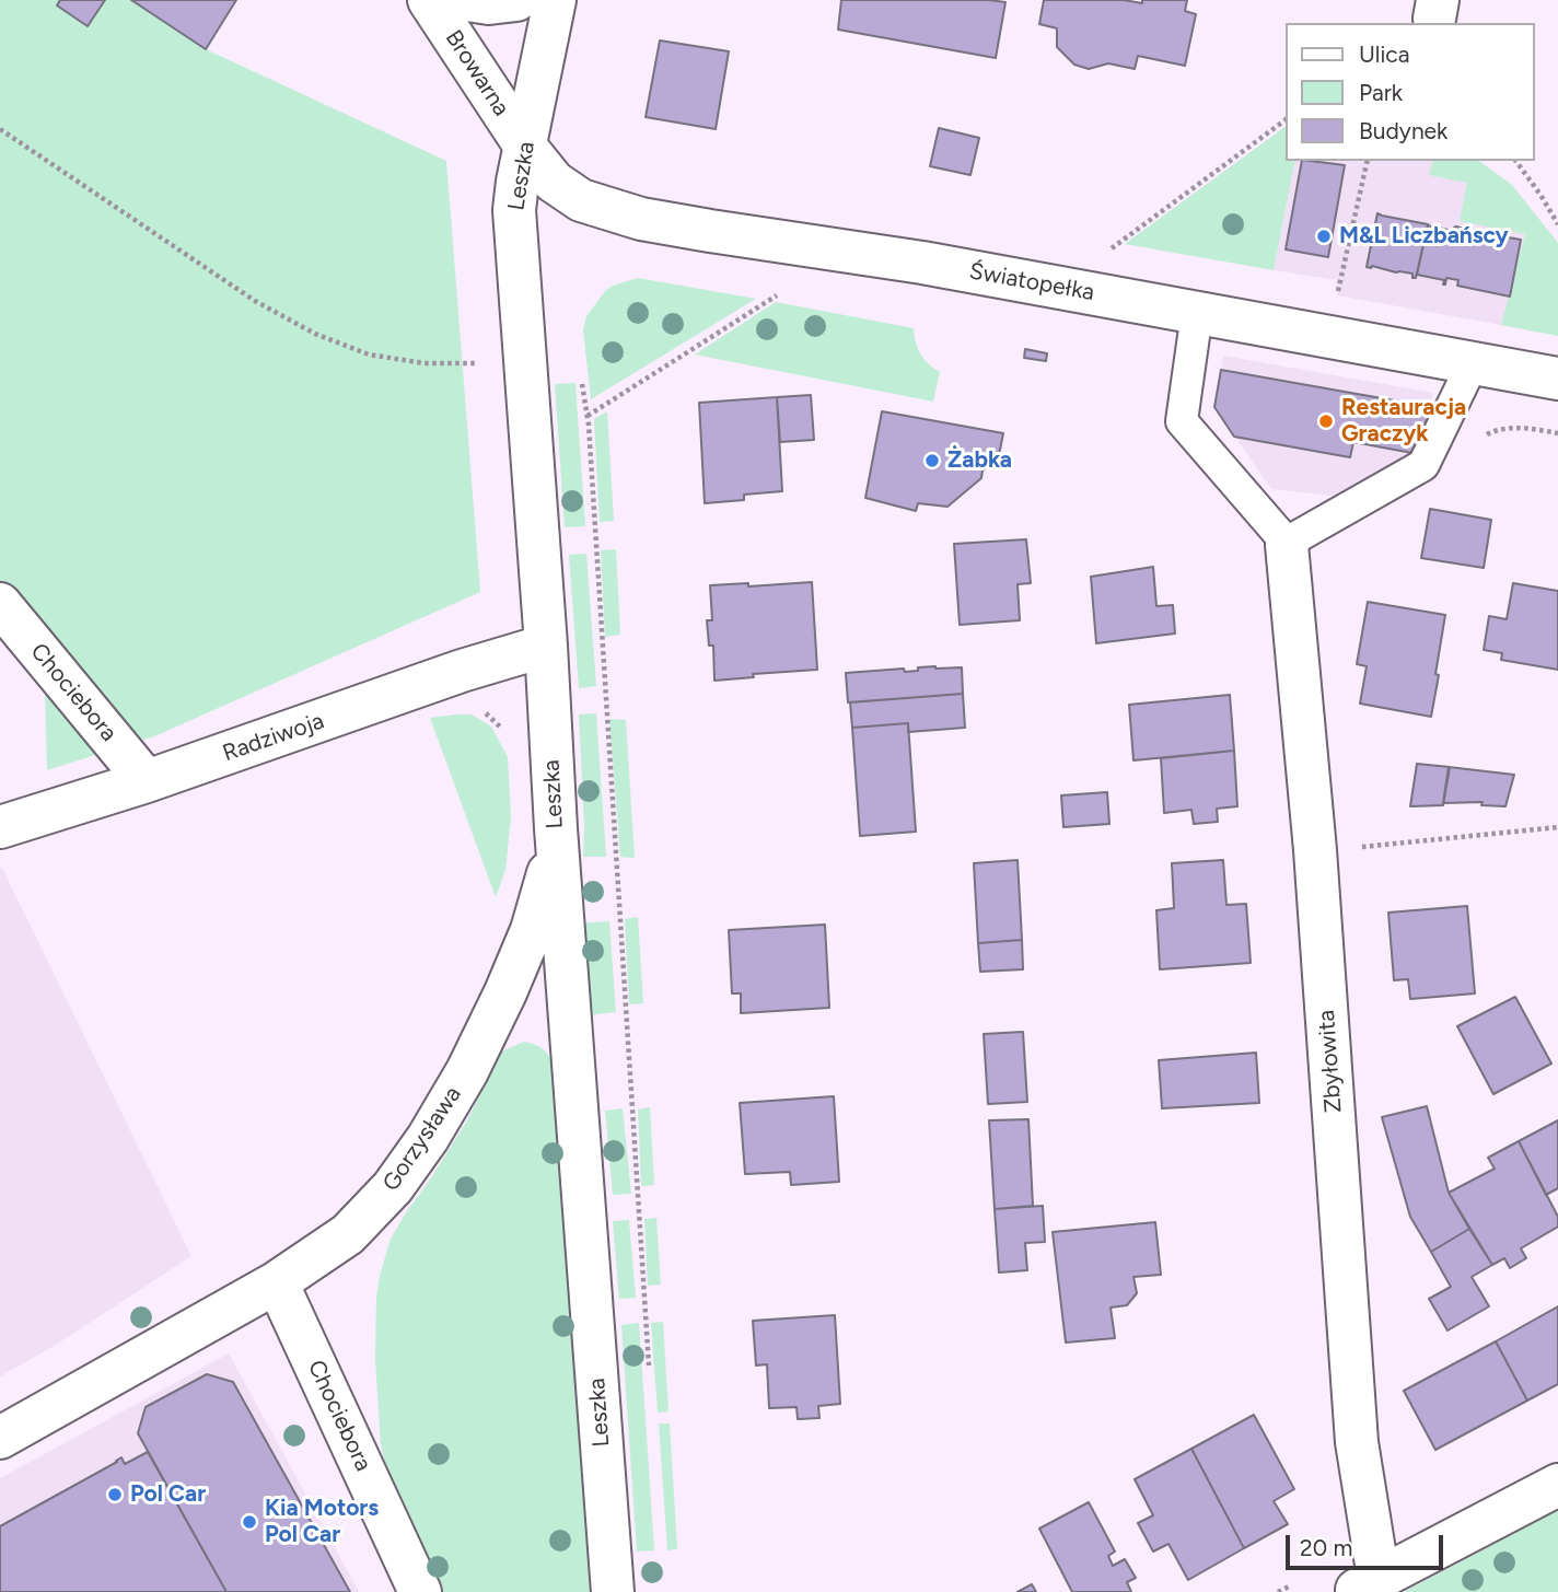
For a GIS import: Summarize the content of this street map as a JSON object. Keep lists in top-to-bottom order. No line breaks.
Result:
{"streets":{"street":["Browarna","Leszka","Światopełka","Chociebora","Radziwoja","Zbyłowita","Gorzysława"]},"crossings":[["Browarna","Leszka"],["Browarna","Światopełka"],["Leszka","Światopełka"],["Leszka","Radziwoja"],["Leszka","Gorzysława"],["Chociebora","Radziwoja"],["Chociebora","Gorzysława"]],"places":["M&L Liczbańscy","Restauracja Graczyk","Żabka","Pol Car","Kia Motors Pol Car"],"legend":["Ulica","Park","Budynek"],"scale_bar":"20 m"}
